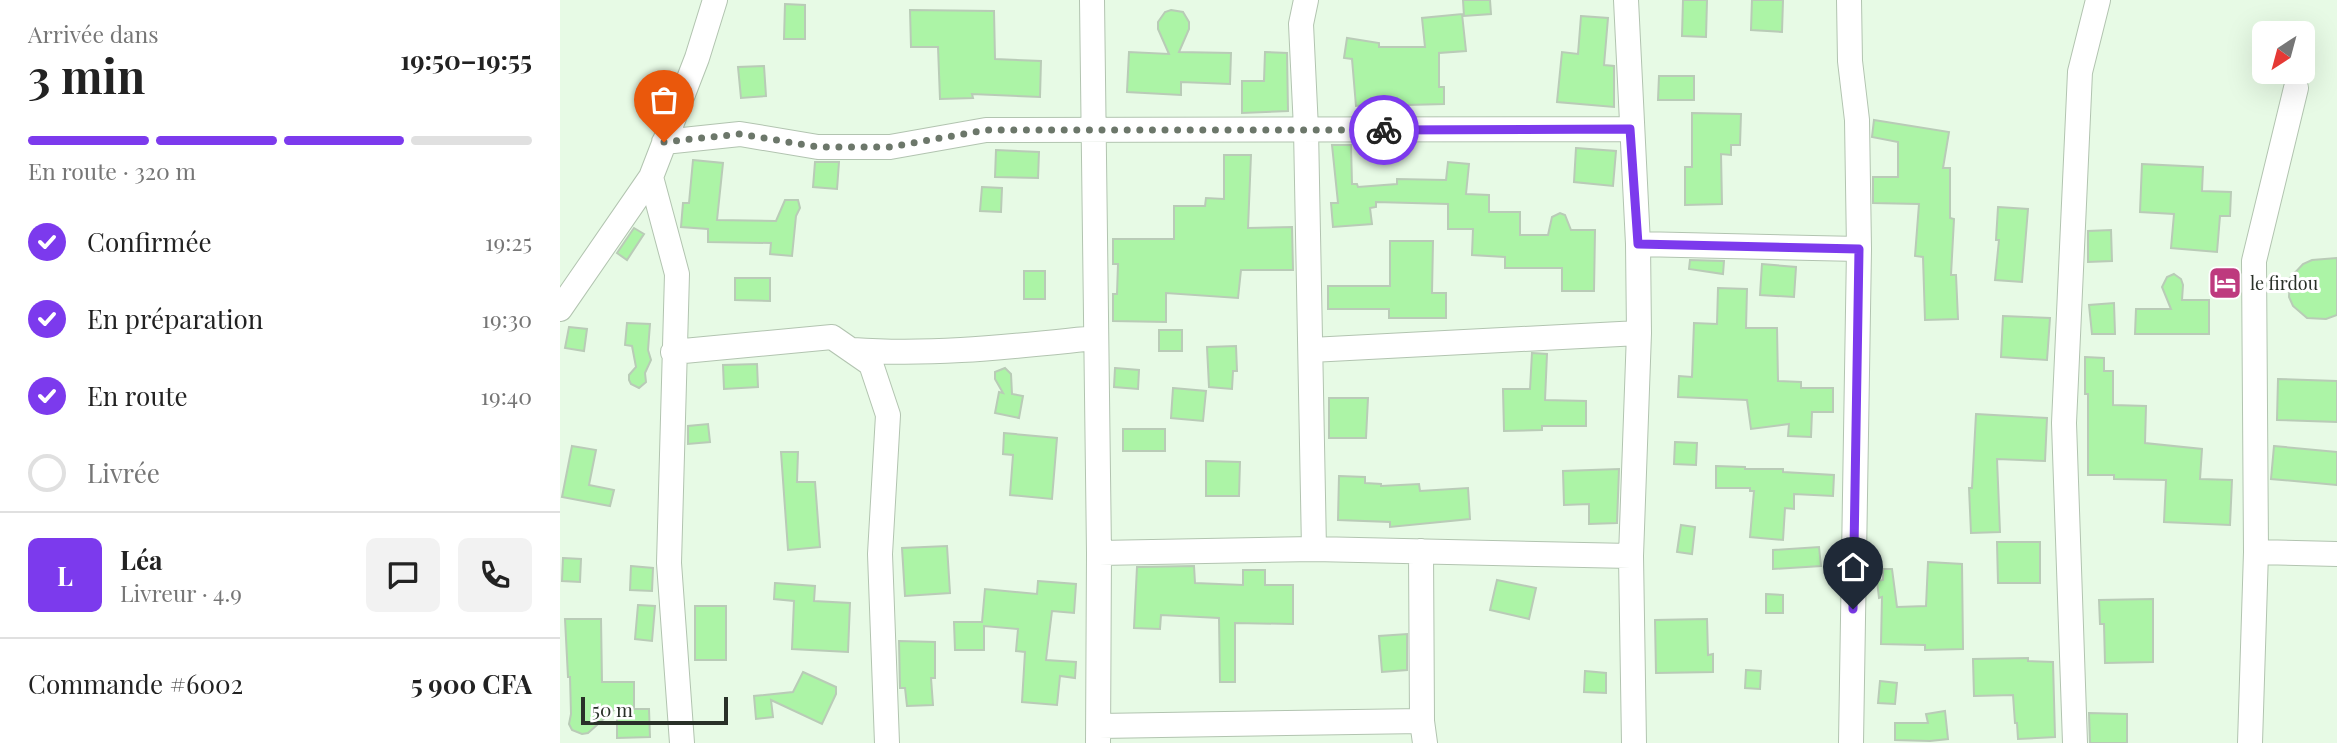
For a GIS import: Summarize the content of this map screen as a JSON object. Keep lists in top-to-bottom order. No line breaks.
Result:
{"places":{"hotel":["le firdou"]},"scale_bar":"50 m","north":"bottom left","page":{"heading":["3 min","Arrivée dans","19:50–19:55"],"panel":["Léa","Livreur · 4.9","Commande #6002","5 900 CFA"],"bar":"En route · 320 m","list":[["Confirmée","19:25"],["En préparation","19:30"],["En route","19:40"],"Livrée"],"round":"L","scale":"50 m"}}
